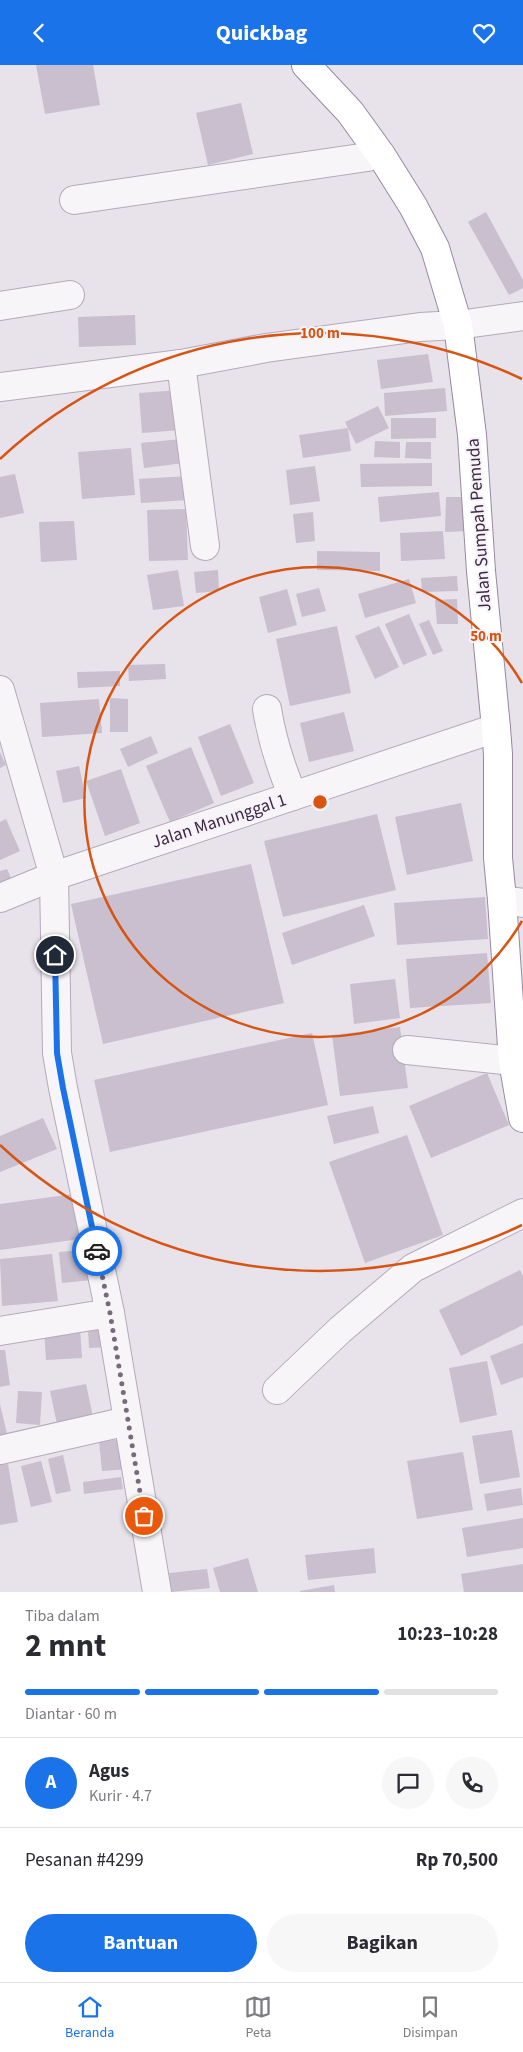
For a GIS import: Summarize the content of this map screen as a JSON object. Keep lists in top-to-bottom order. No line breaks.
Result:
{"streets":{"highway":["Jalan Sumpah Pemuda"],"street":["Jalan Manunggal 1"]},"crossings":[["Jalan Sumpah Pemuda","Jalan Manunggal 1"]],"page":{"header":"Quickbag","heading":["2 mnt","Tiba dalam","10:23–10:28"],"panel":["Agus","Kurir · 4.7","Pesanan #4299","Rp 70,500"],"bar":"Diantar · 60 m","round":"A","buttons":["Bantuan","Bagikan"],"tabs":["Beranda","Peta","Disimpan"]},"rings":["100 m","50 m"]}
